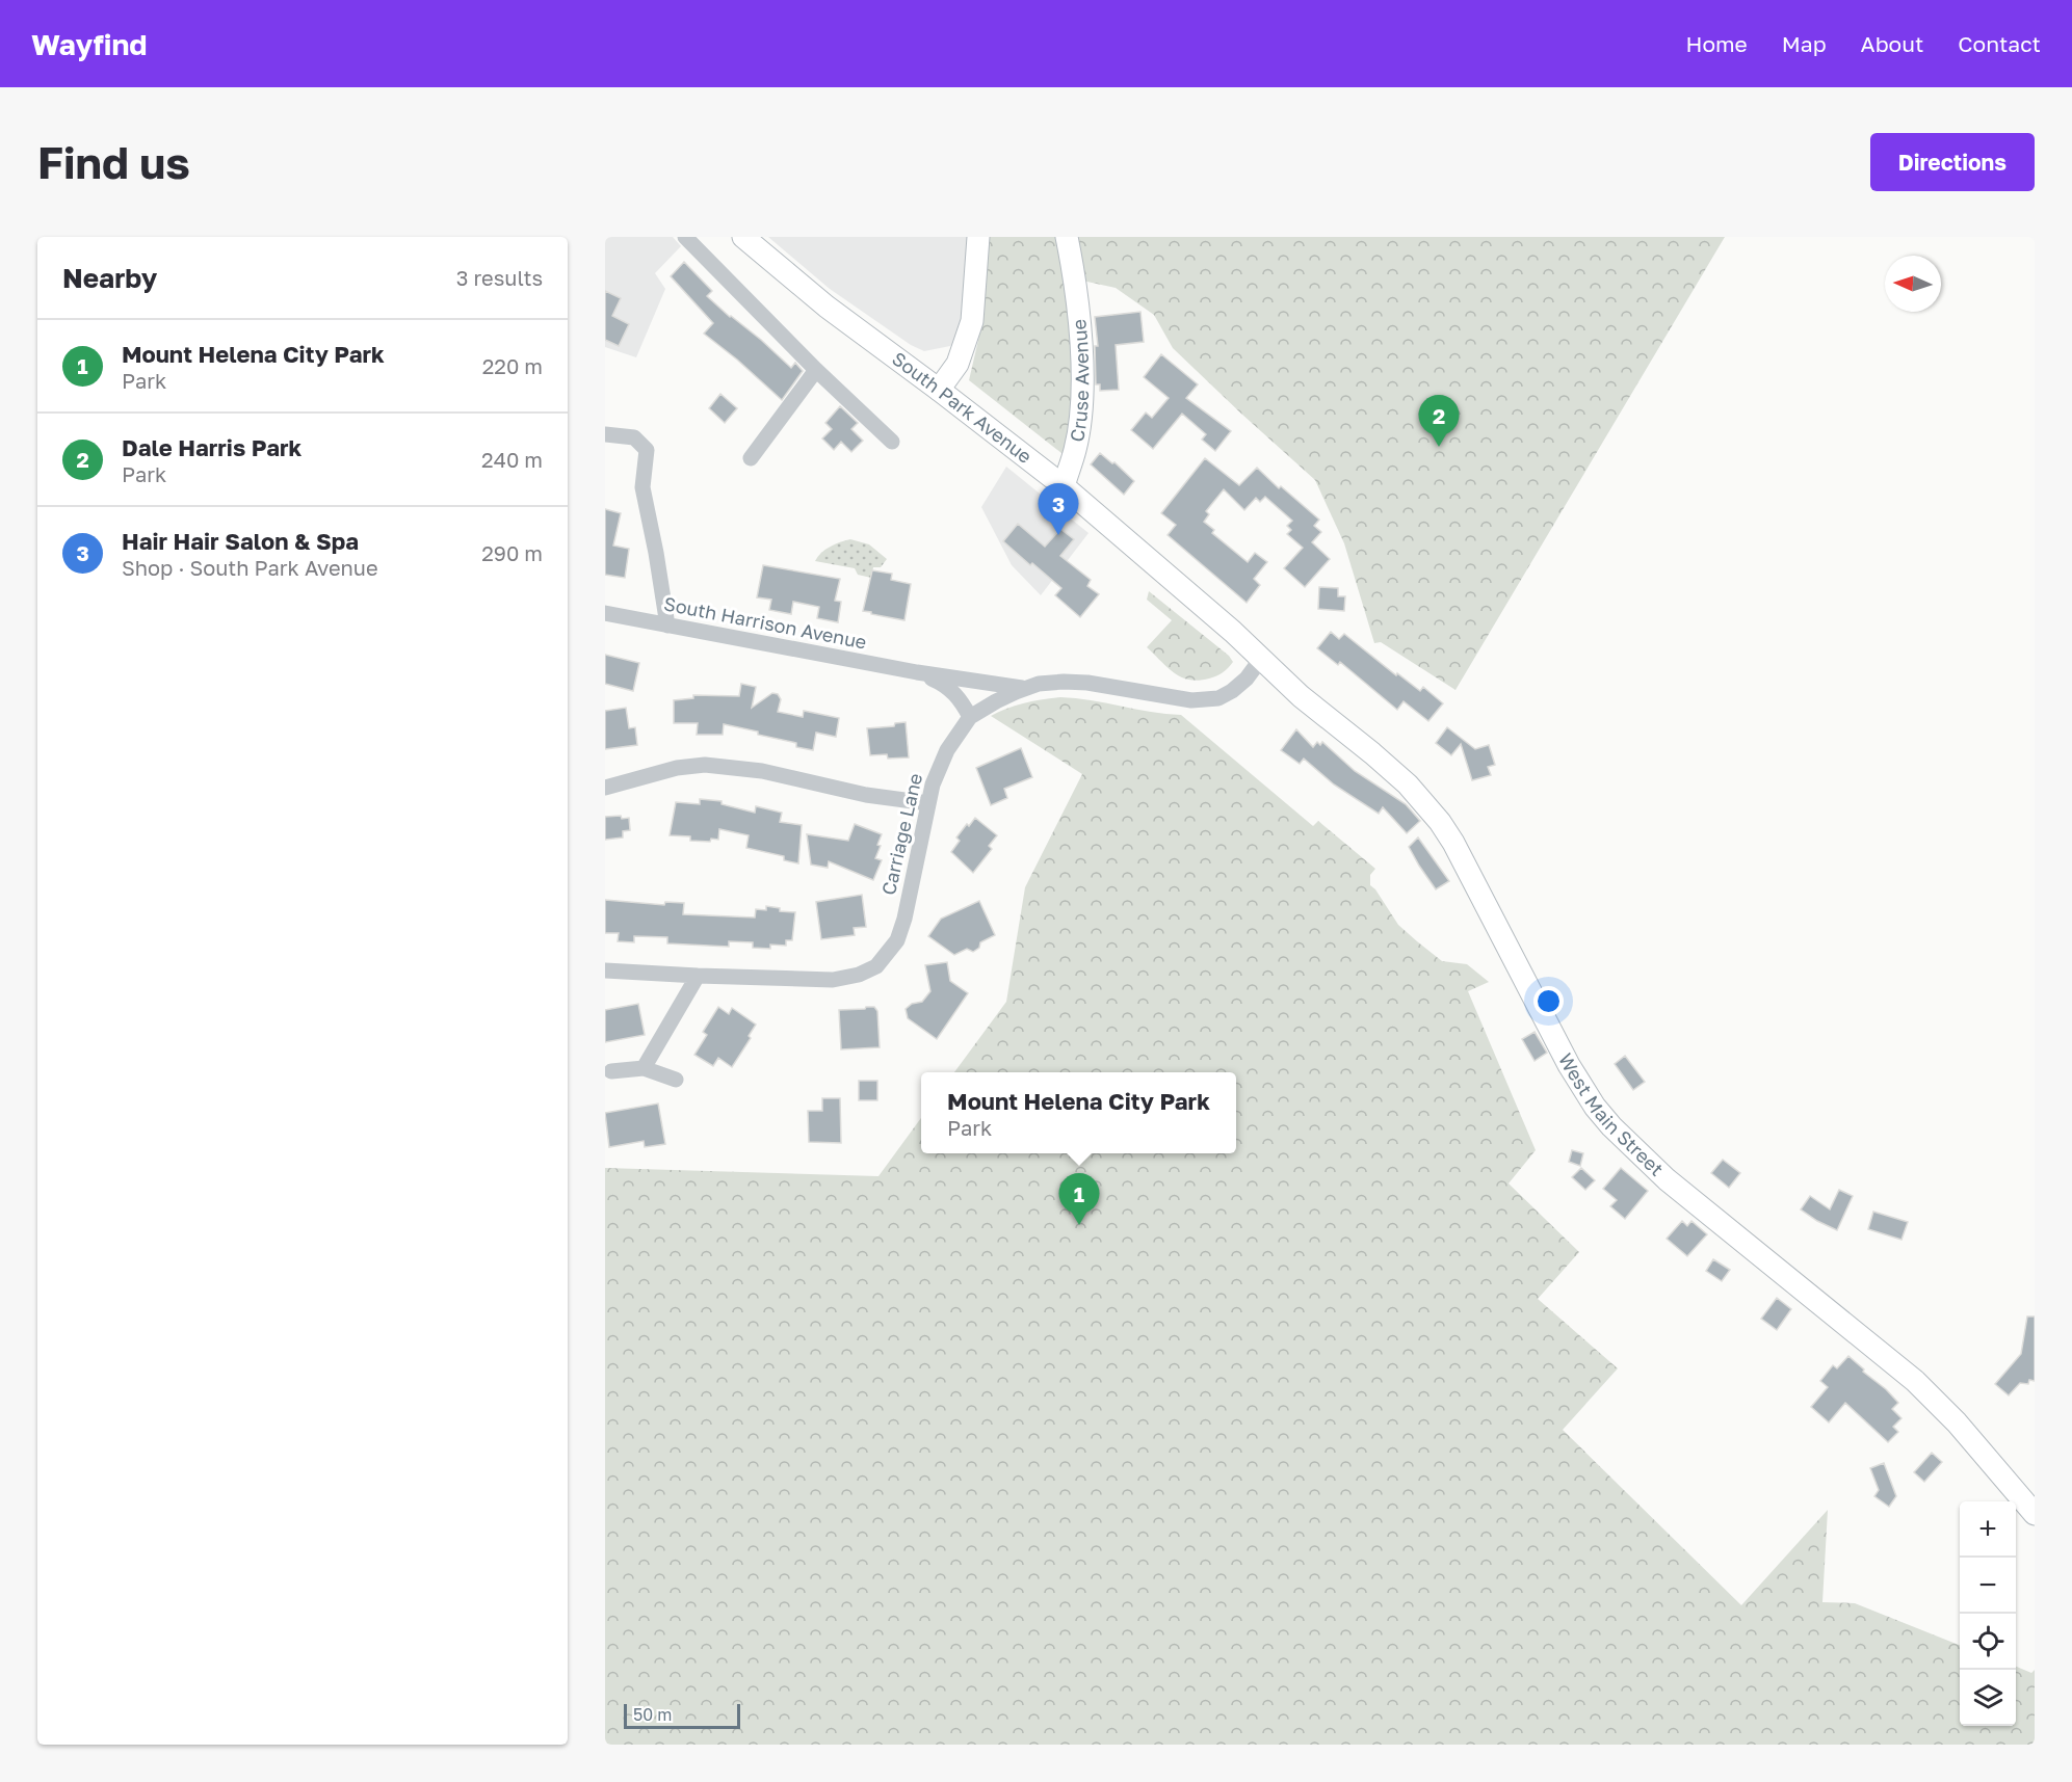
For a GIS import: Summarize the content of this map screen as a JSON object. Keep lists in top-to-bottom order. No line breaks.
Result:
{"streets":{"street":["Cruse Avenue","South Park Avenue","South Harrison Avenue","Carriage Lane","West Main Street"]},"crossings":[["Cruse Avenue","South Park Avenue"],["South Park Avenue","Carriage Lane"],["South Park Avenue","West Main Street"],["South Harrison Avenue","Carriage Lane"],["Carriage Lane","West Main Street"]],"scale_bar":"50 m","north":"left","page":{"header":"Wayfind","nav":["Home","Map","About","Contact"],"buttons":"Directions","title":"Find us","heading":["Nearby","3 results"],"list":[{"mark":"1","name":"Mount Helena City Park","note":"Park","value":"220 m"},{"mark":"2","name":"Dale Harris Park","note":"Park","value":"240 m"},{"mark":"3","name":"Hair Hair Salon & Spa","note":"Shop · South Park Avenue","value":"290 m"}],"pins":["2","3","1"],"popup":["Mount Helena City Park","Park"],"map_buttons":["+","−"],"scale":"50 m"}}
